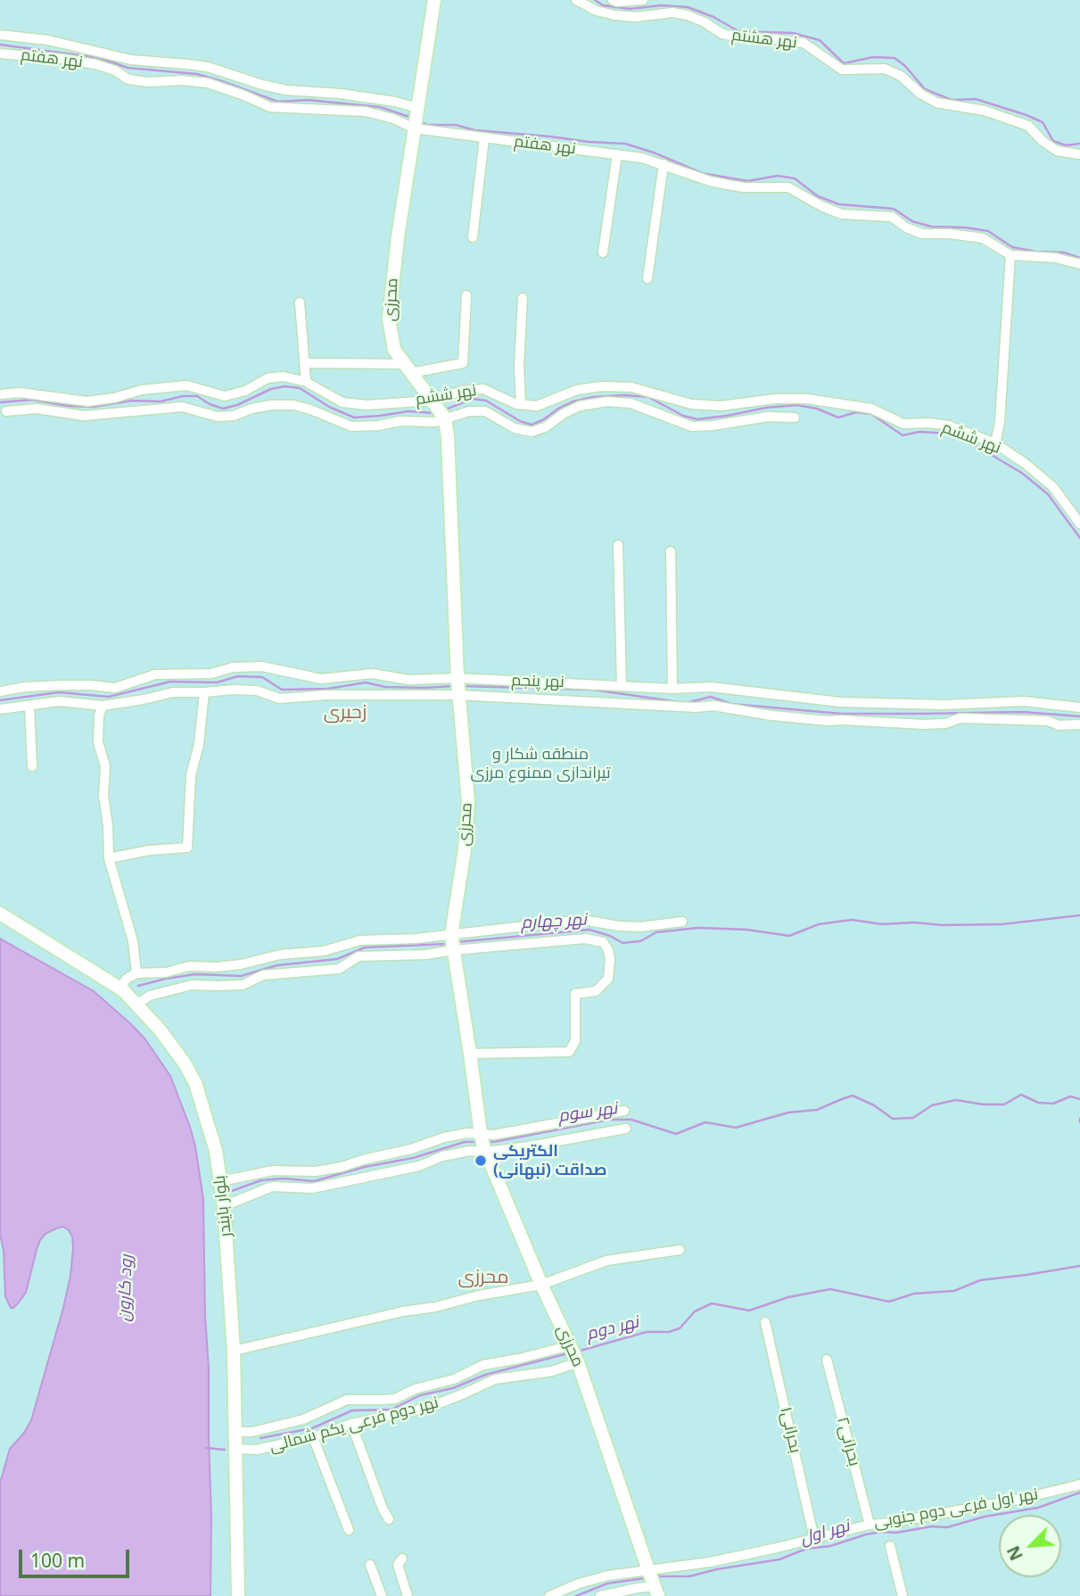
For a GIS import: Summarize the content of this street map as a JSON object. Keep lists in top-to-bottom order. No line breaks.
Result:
{"streets":{"street":["نهر هشتم","نهر هفتم","محرزی","نهر ششم","نهر پنجم","بلوار بایندر","نهر دوم فرعی یکم شمالی","بحرانی۱","بحرانی۲","نهر اول فرعی دوم جنوبی"]},"crossings":[["نهر هفتم","محرزی"],["محرزی","نهر ششم"],["محرزی","نهر پنجم"],["محرزی","نهر دوم فرعی یکم شمالی"],["محرزی","نهر اول فرعی دوم جنوبی"],["بلوار بایندر","نهر دوم فرعی یکم شمالی"],["بحرانی۱","نهر اول فرعی دوم جنوبی"],["بحرانی۲","نهر اول فرعی دوم جنوبی"]],"districts":["زحیری","محرزی"],"water":["نهر چهارم","نهر سوم","رود کارون","نهر دوم","نهر اول"],"parks":["منطقه شکار و تیراندازی ممنوع مرزی"],"places":["الکتریکی صداقت (نبهانی)"],"scale_bar":"100 m","north":"bottom left"}
